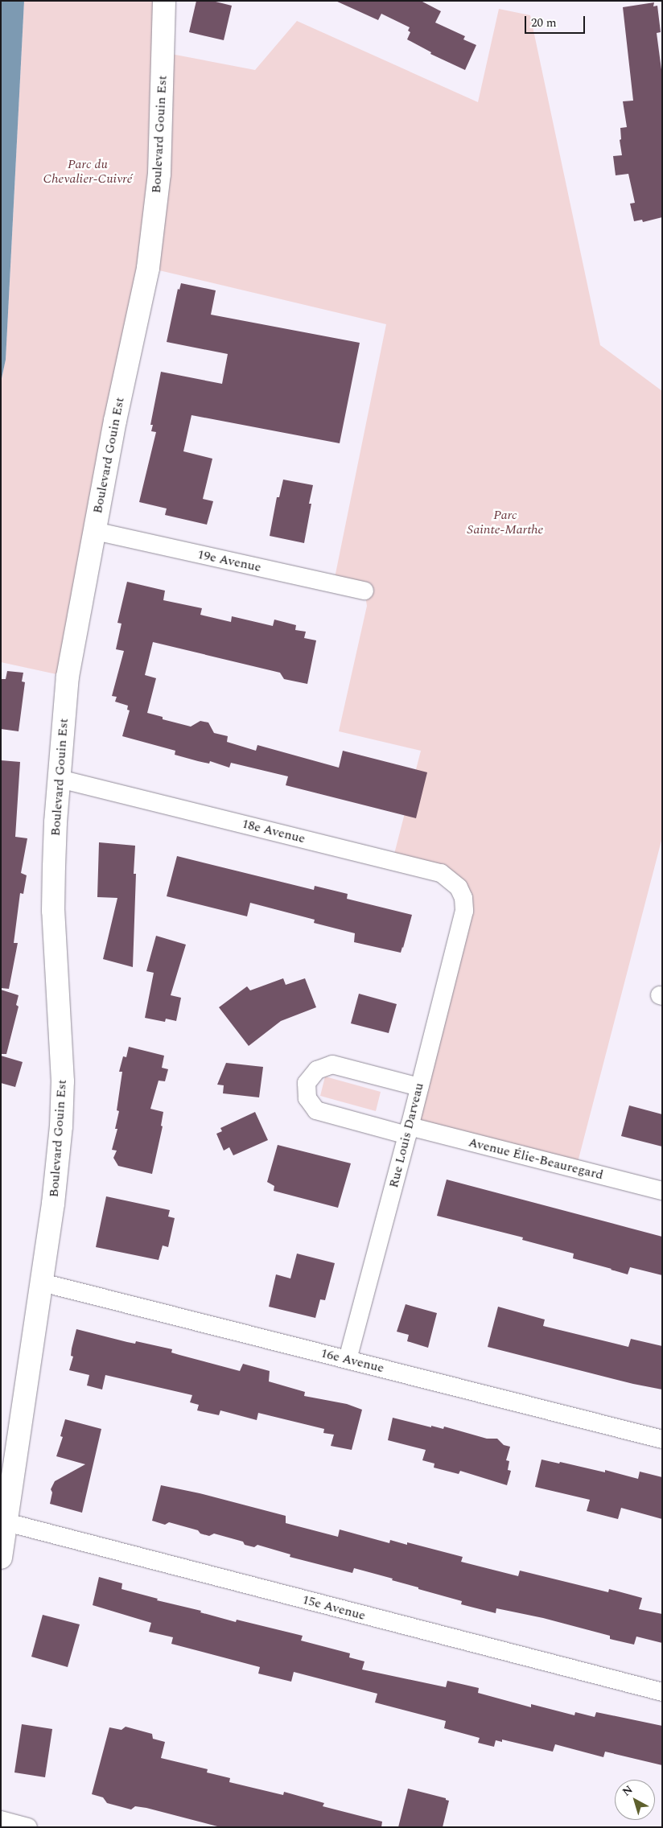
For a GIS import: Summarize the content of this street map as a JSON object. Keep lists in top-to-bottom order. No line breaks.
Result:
{"streets":{"street":["Boulevard Gouin Est","19e Avenue","18e Avenue","Rue Louis Darveau","Avenue Élie-Beauregard","16e Avenue","15e Avenue"]},"crossings":[["Boulevard Gouin Est","19e Avenue"],["Boulevard Gouin Est","18e Avenue"],["Boulevard Gouin Est","16e Avenue"],["Boulevard Gouin Est","15e Avenue"],["18e Avenue","Rue Louis Darveau"],["Rue Louis Darveau","Avenue Élie-Beauregard"],["Rue Louis Darveau","16e Avenue"]],"parks":["Parc du Chevalier-Cuivré","Parc Sainte-Marthe"],"scale_bar":"20 m","north":"top left"}
